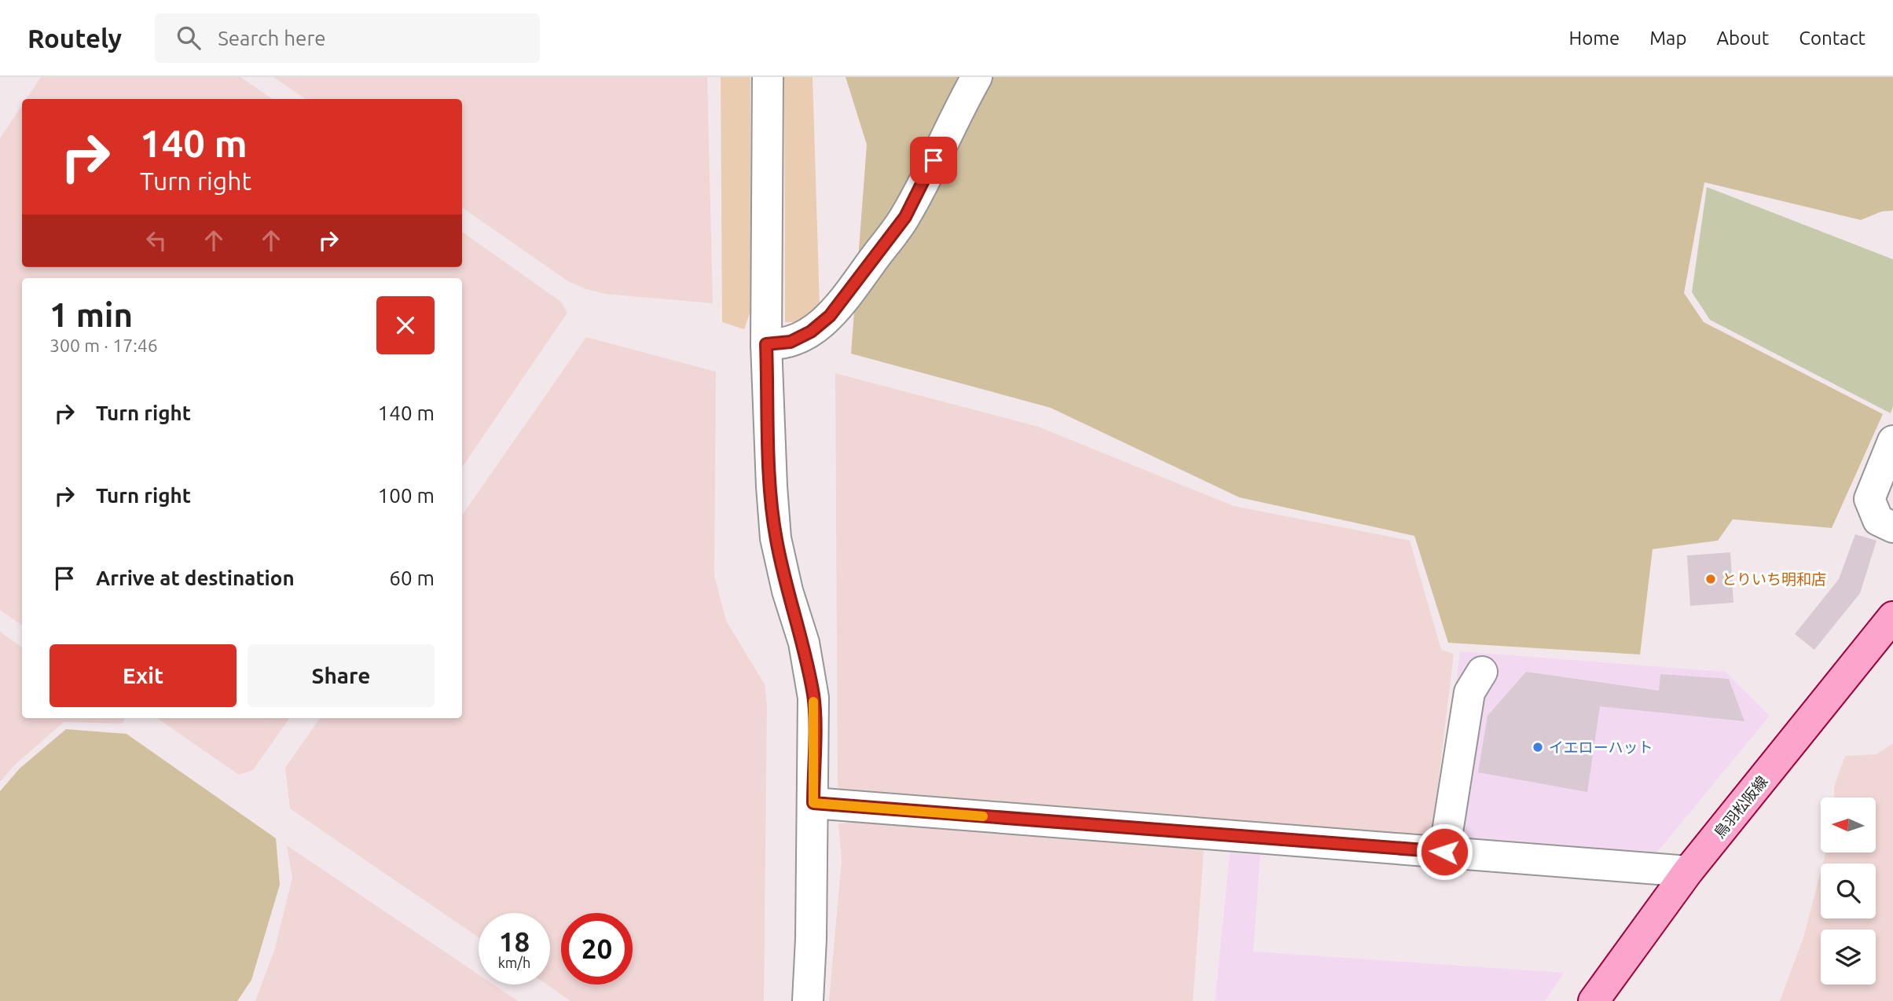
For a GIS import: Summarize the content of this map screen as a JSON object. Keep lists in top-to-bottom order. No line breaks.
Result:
{"streets":{"main road":["鳥羽松阪線"]},"places":["とりいち明和店","イエローハット"],"north":"left","page":{"header":"Routely","search":"Search here","nav":["Home","Map","About","Contact"],"turn":["140 m","Turn right"],"heading":["1 min","300 m · 17:46"],"list":[{"name":"Turn right","value":"140 m"},{"name":"Turn right","value":"100 m"},{"name":"Arrive at destination","value":"60 m"}],"buttons":["Exit","Share"],"speed":"18 km/h","limit":"20"}}
